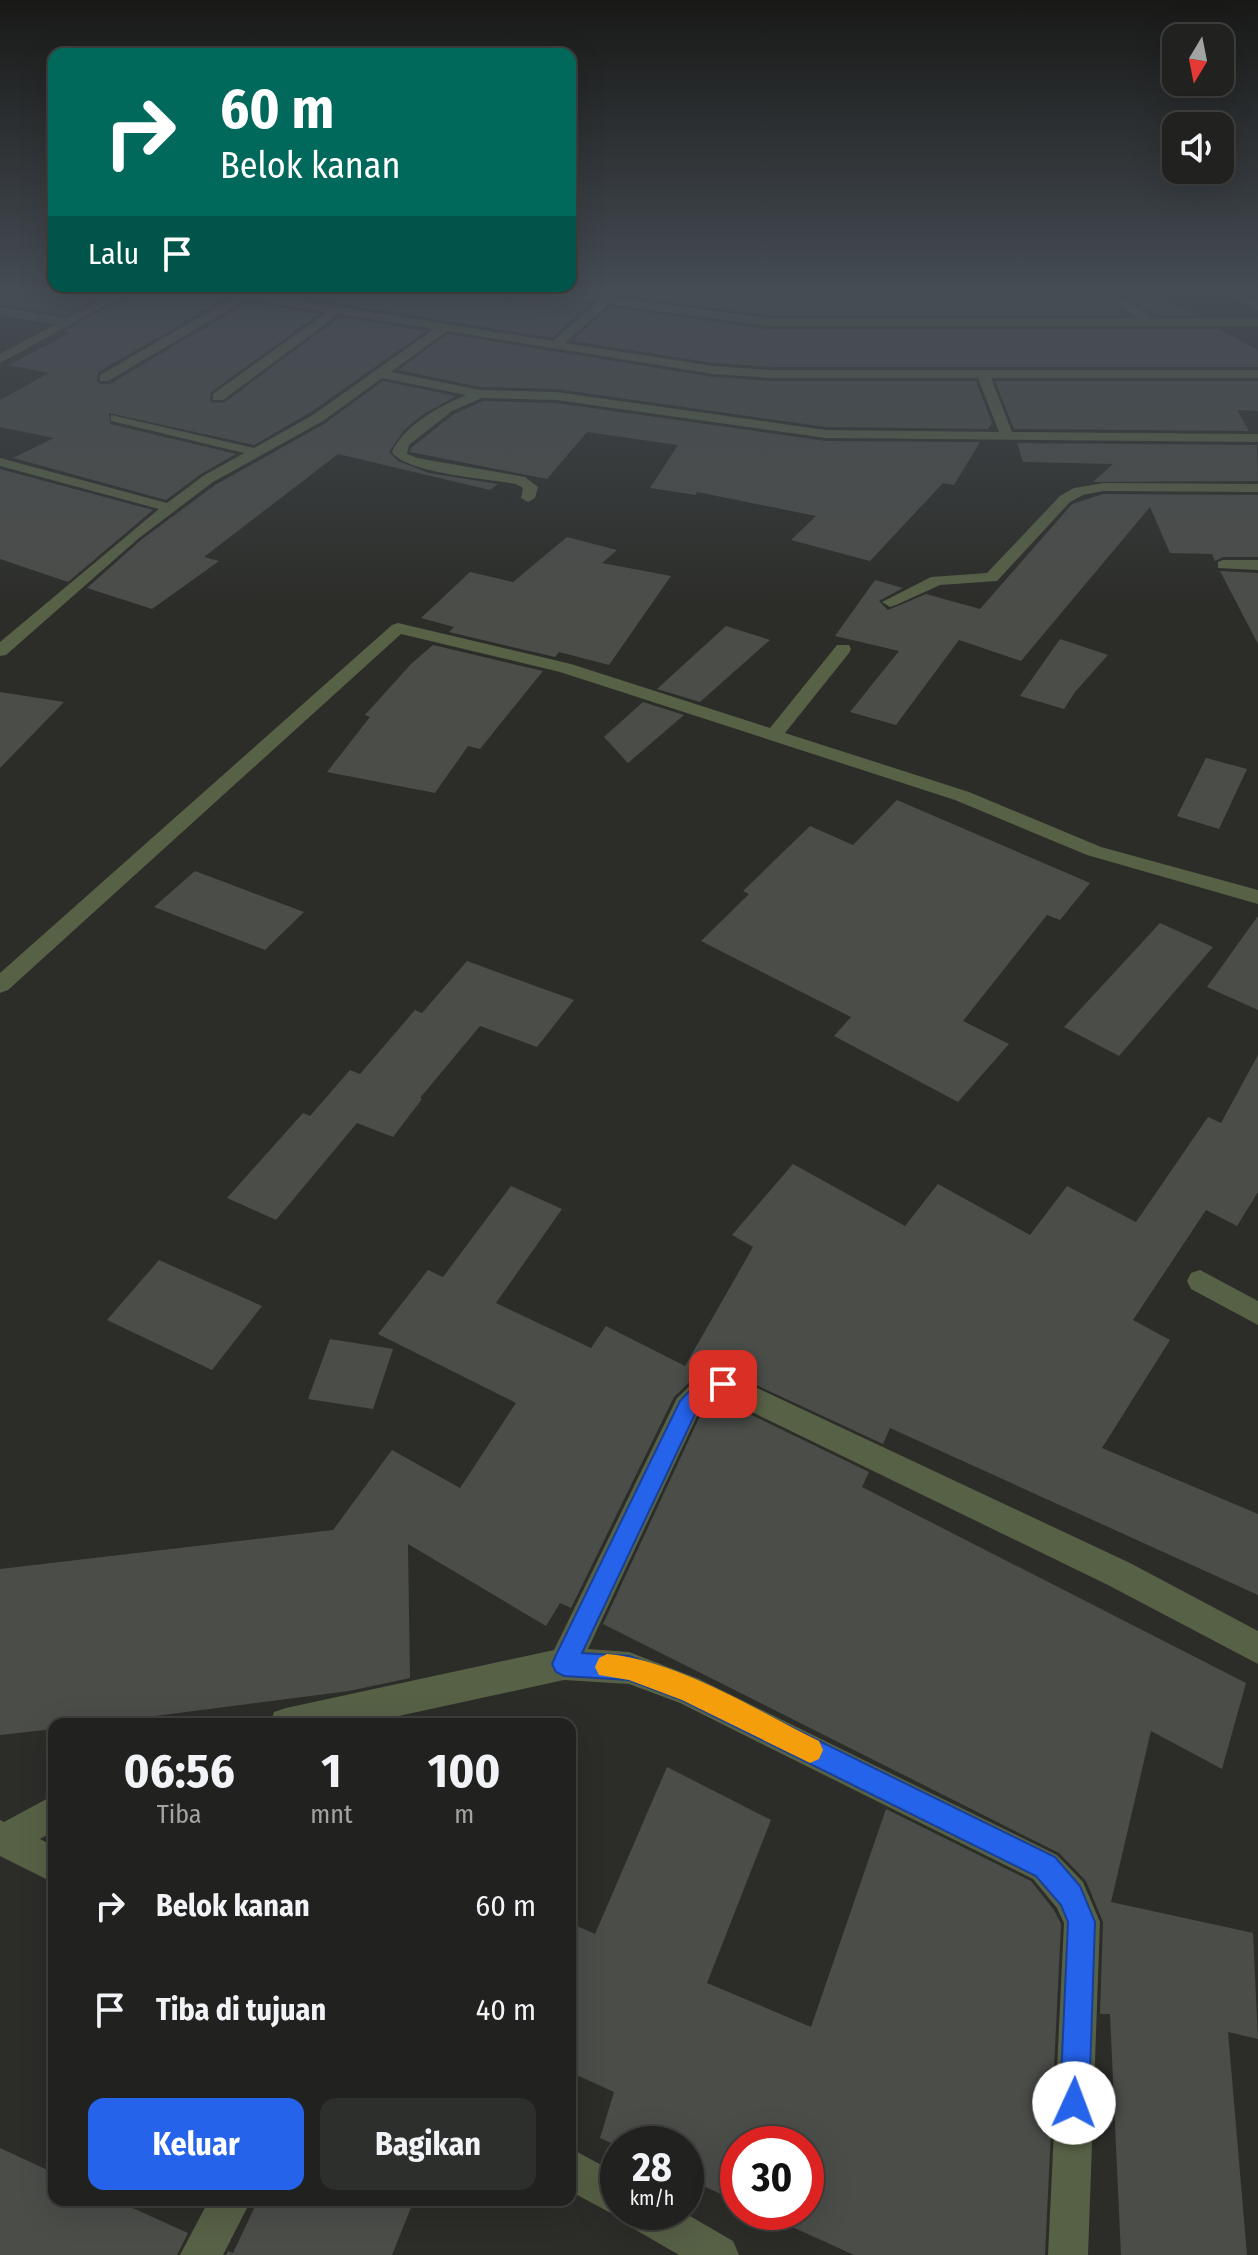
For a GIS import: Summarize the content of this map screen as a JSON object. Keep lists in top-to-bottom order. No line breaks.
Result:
{"north":"bottom","page":{"turn":["60 m","Belok kanan"],"then":"Lalu","eta":["06:56","Tiba","1","mnt","100","m"],"list":[{"name":"Belok kanan","value":"60 m"},{"name":"Tiba di tujuan","value":"40 m"}],"buttons":["Keluar","Bagikan"],"speed":"28 km/h","limit":"30"}}
